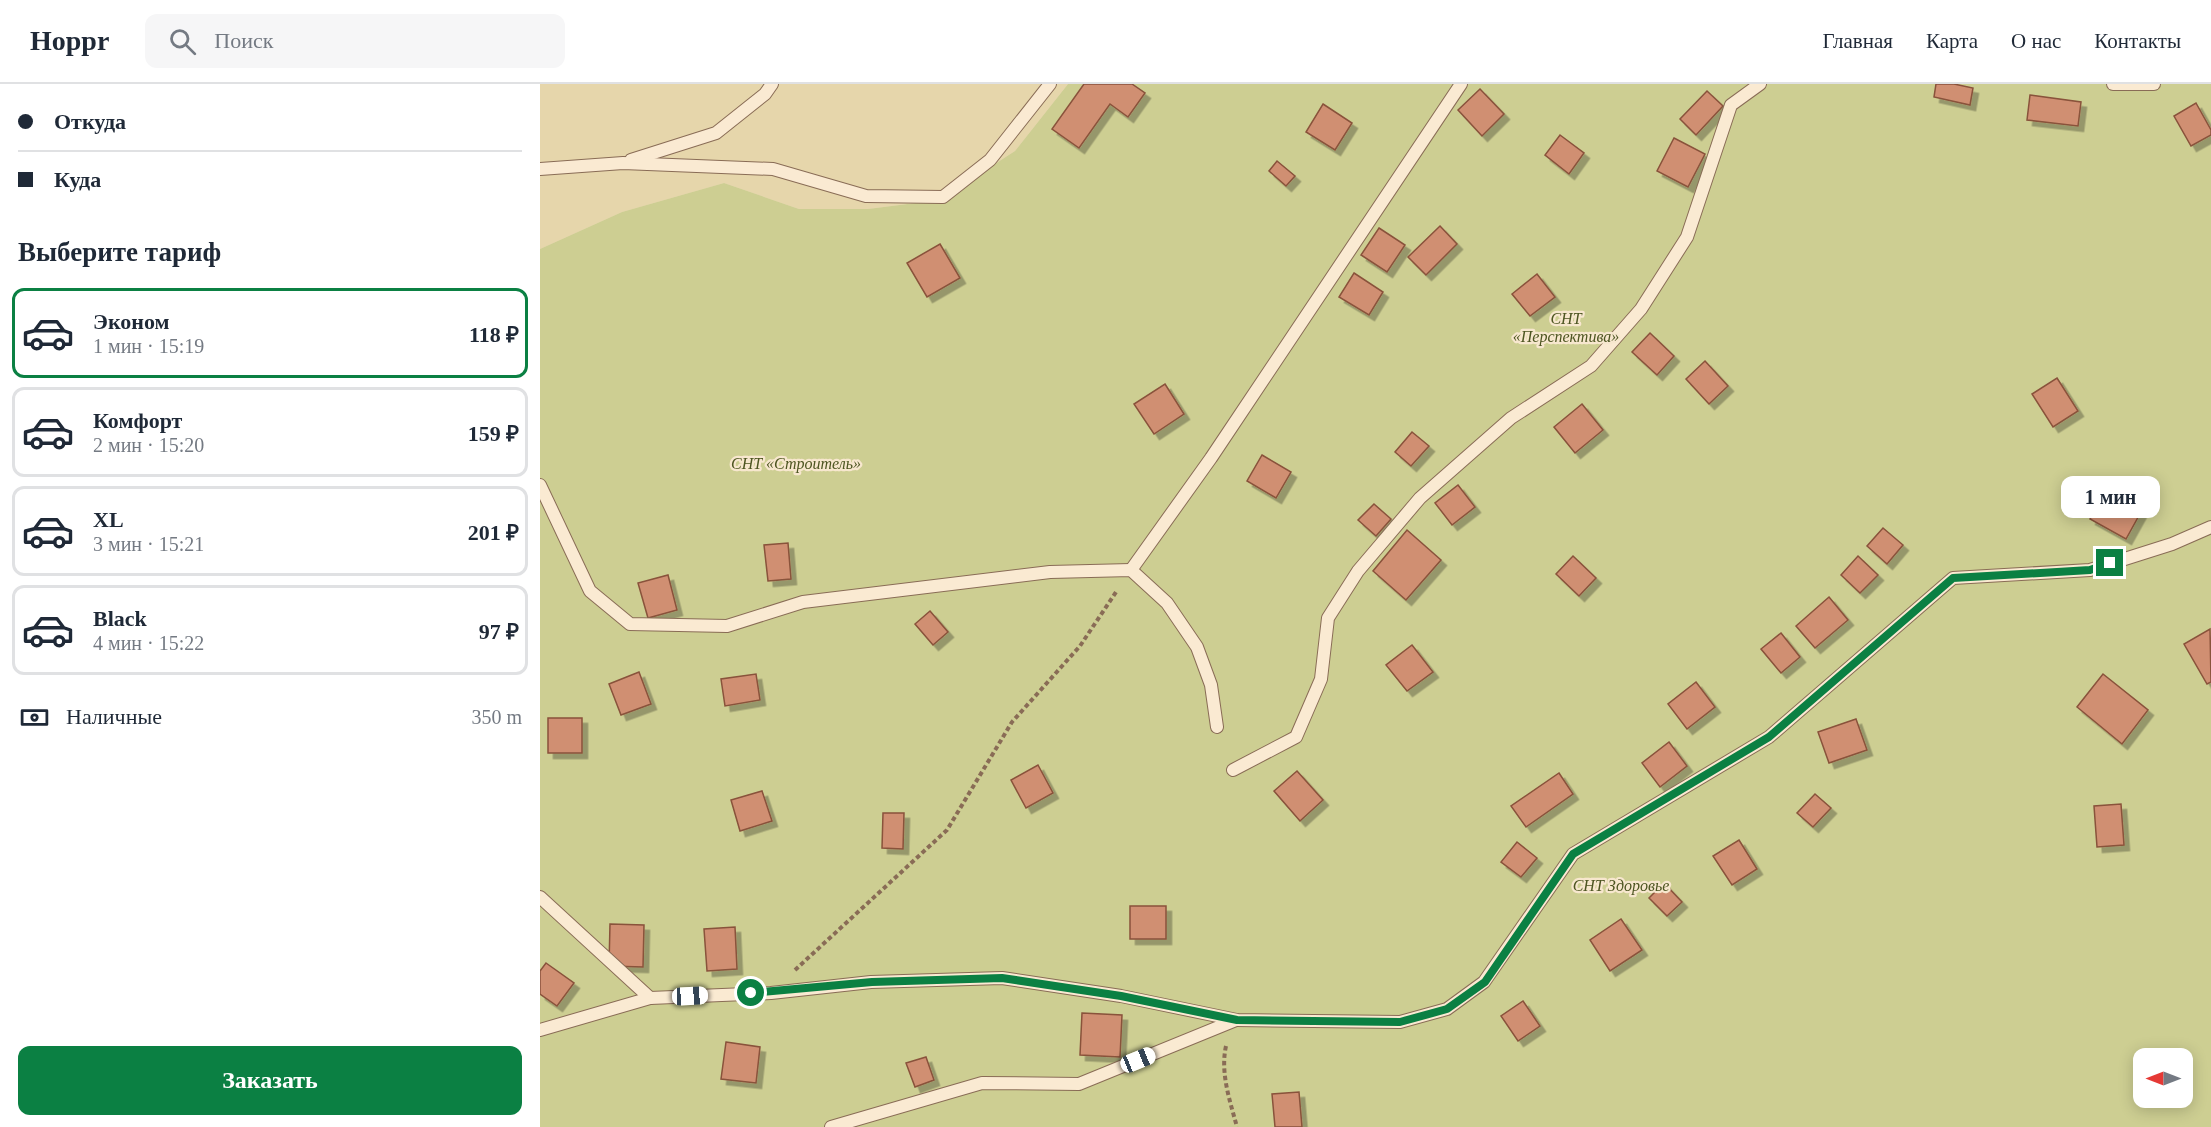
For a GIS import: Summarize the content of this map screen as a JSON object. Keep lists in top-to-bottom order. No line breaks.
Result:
{"parks":["СНТ «Перспектива»","СНТ «Строитель»","СНТ Здоровье"],"north":"left","page":{"header":"Hoppr","search":"Поиск","nav":["Главная","Карта","О нас","Контакты"],"banner":["Откуда","Куда"],"heading":"Выберите тариф","list":[{"name":"Эконом","note":"1 мин · 15:19","value":"118 ₽"},{"name":"Комфорт","note":"2 мин · 15:20","value":"159 ₽"},{"name":"XL","note":"3 мин · 15:21","value":"201 ₽"},{"name":"Black","note":"4 мин · 15:22","value":"97 ₽"}],"bubble":"1 мин","pay":["Наличные","350 m"],"buttons":"Заказать"}}
